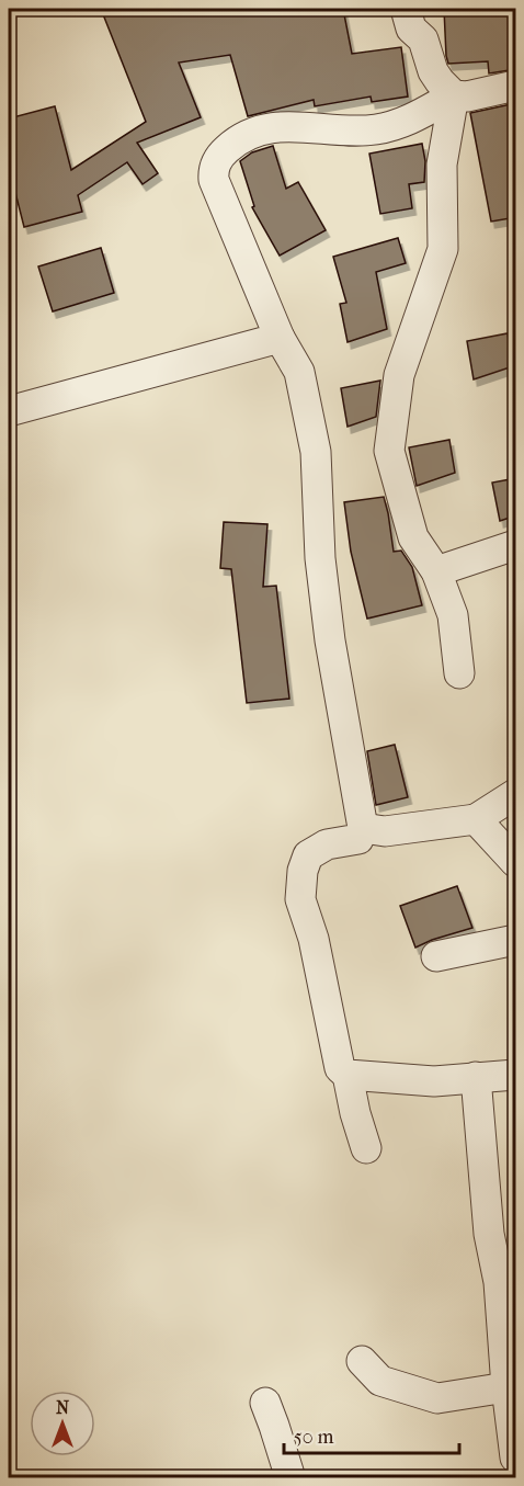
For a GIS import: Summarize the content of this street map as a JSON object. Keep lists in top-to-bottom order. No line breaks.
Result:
{"scale_bar":"50 m","north":"top"}
